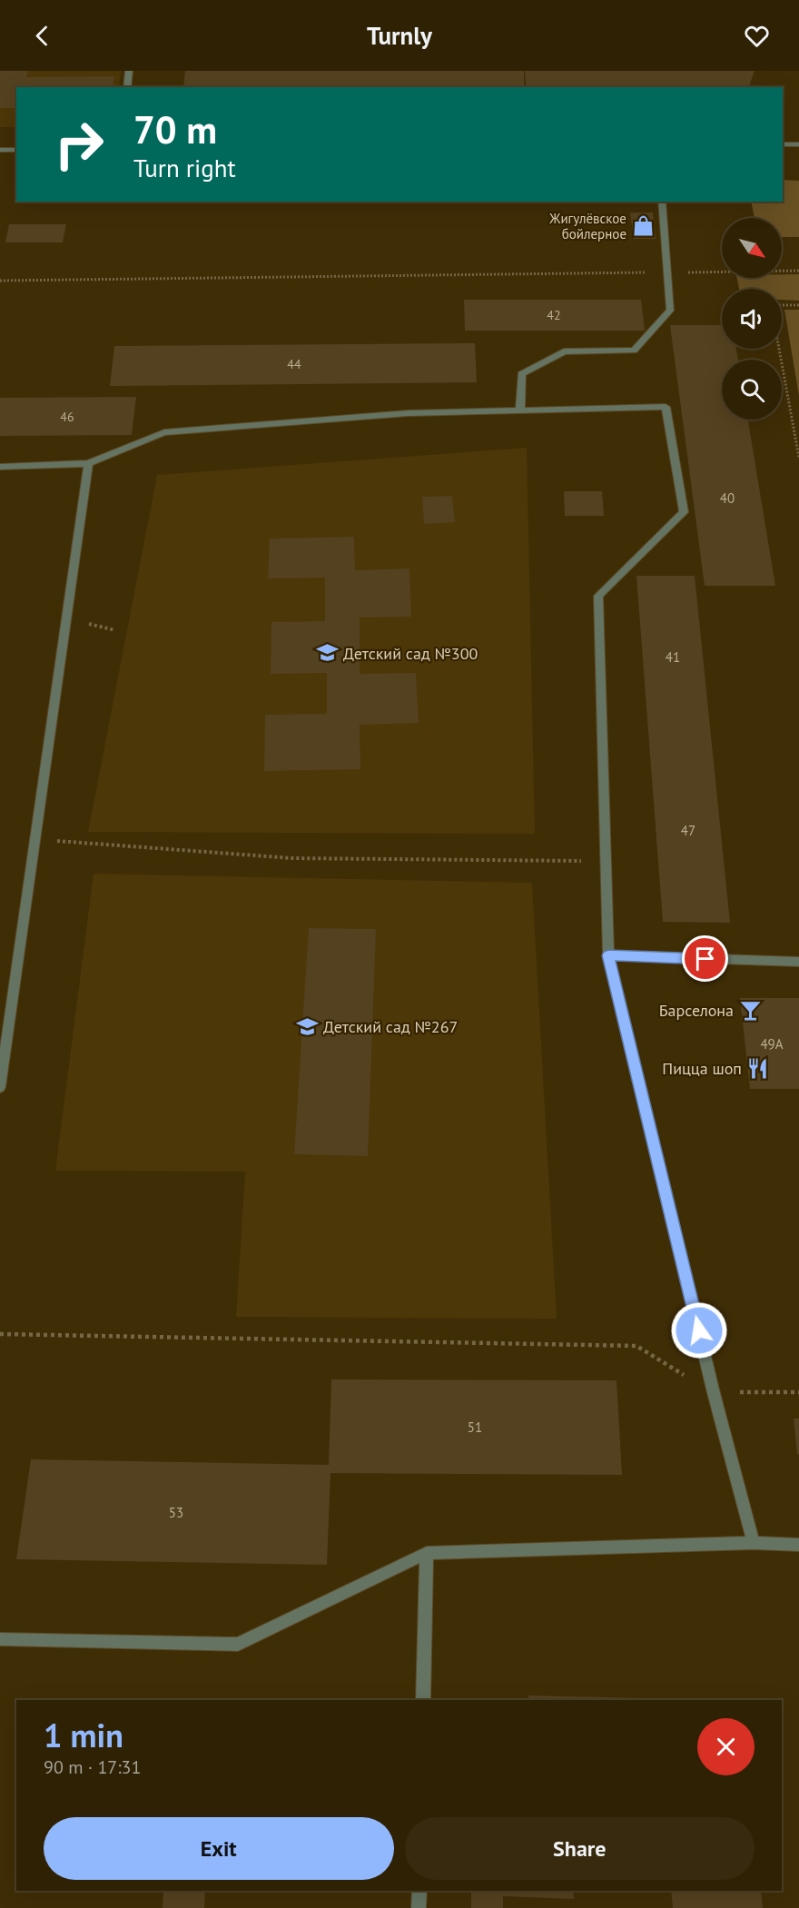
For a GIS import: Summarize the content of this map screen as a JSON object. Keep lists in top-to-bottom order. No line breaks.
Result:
{"places":{"shop":["Жигулёвское бойлерное"],"school or university":["Детский сад №300","Детский сад №267"],"bar":["Барселона"],"restaurant":["Пицца шоп"]},"house_numbers":["42","44","46","40","41","47","49А","51","53"],"north":"bottom right","page":{"header":"Turnly","turn":["70 m","Turn right"],"heading":["1 min","90 m · 17:31"],"buttons":["Exit","Share"]}}
